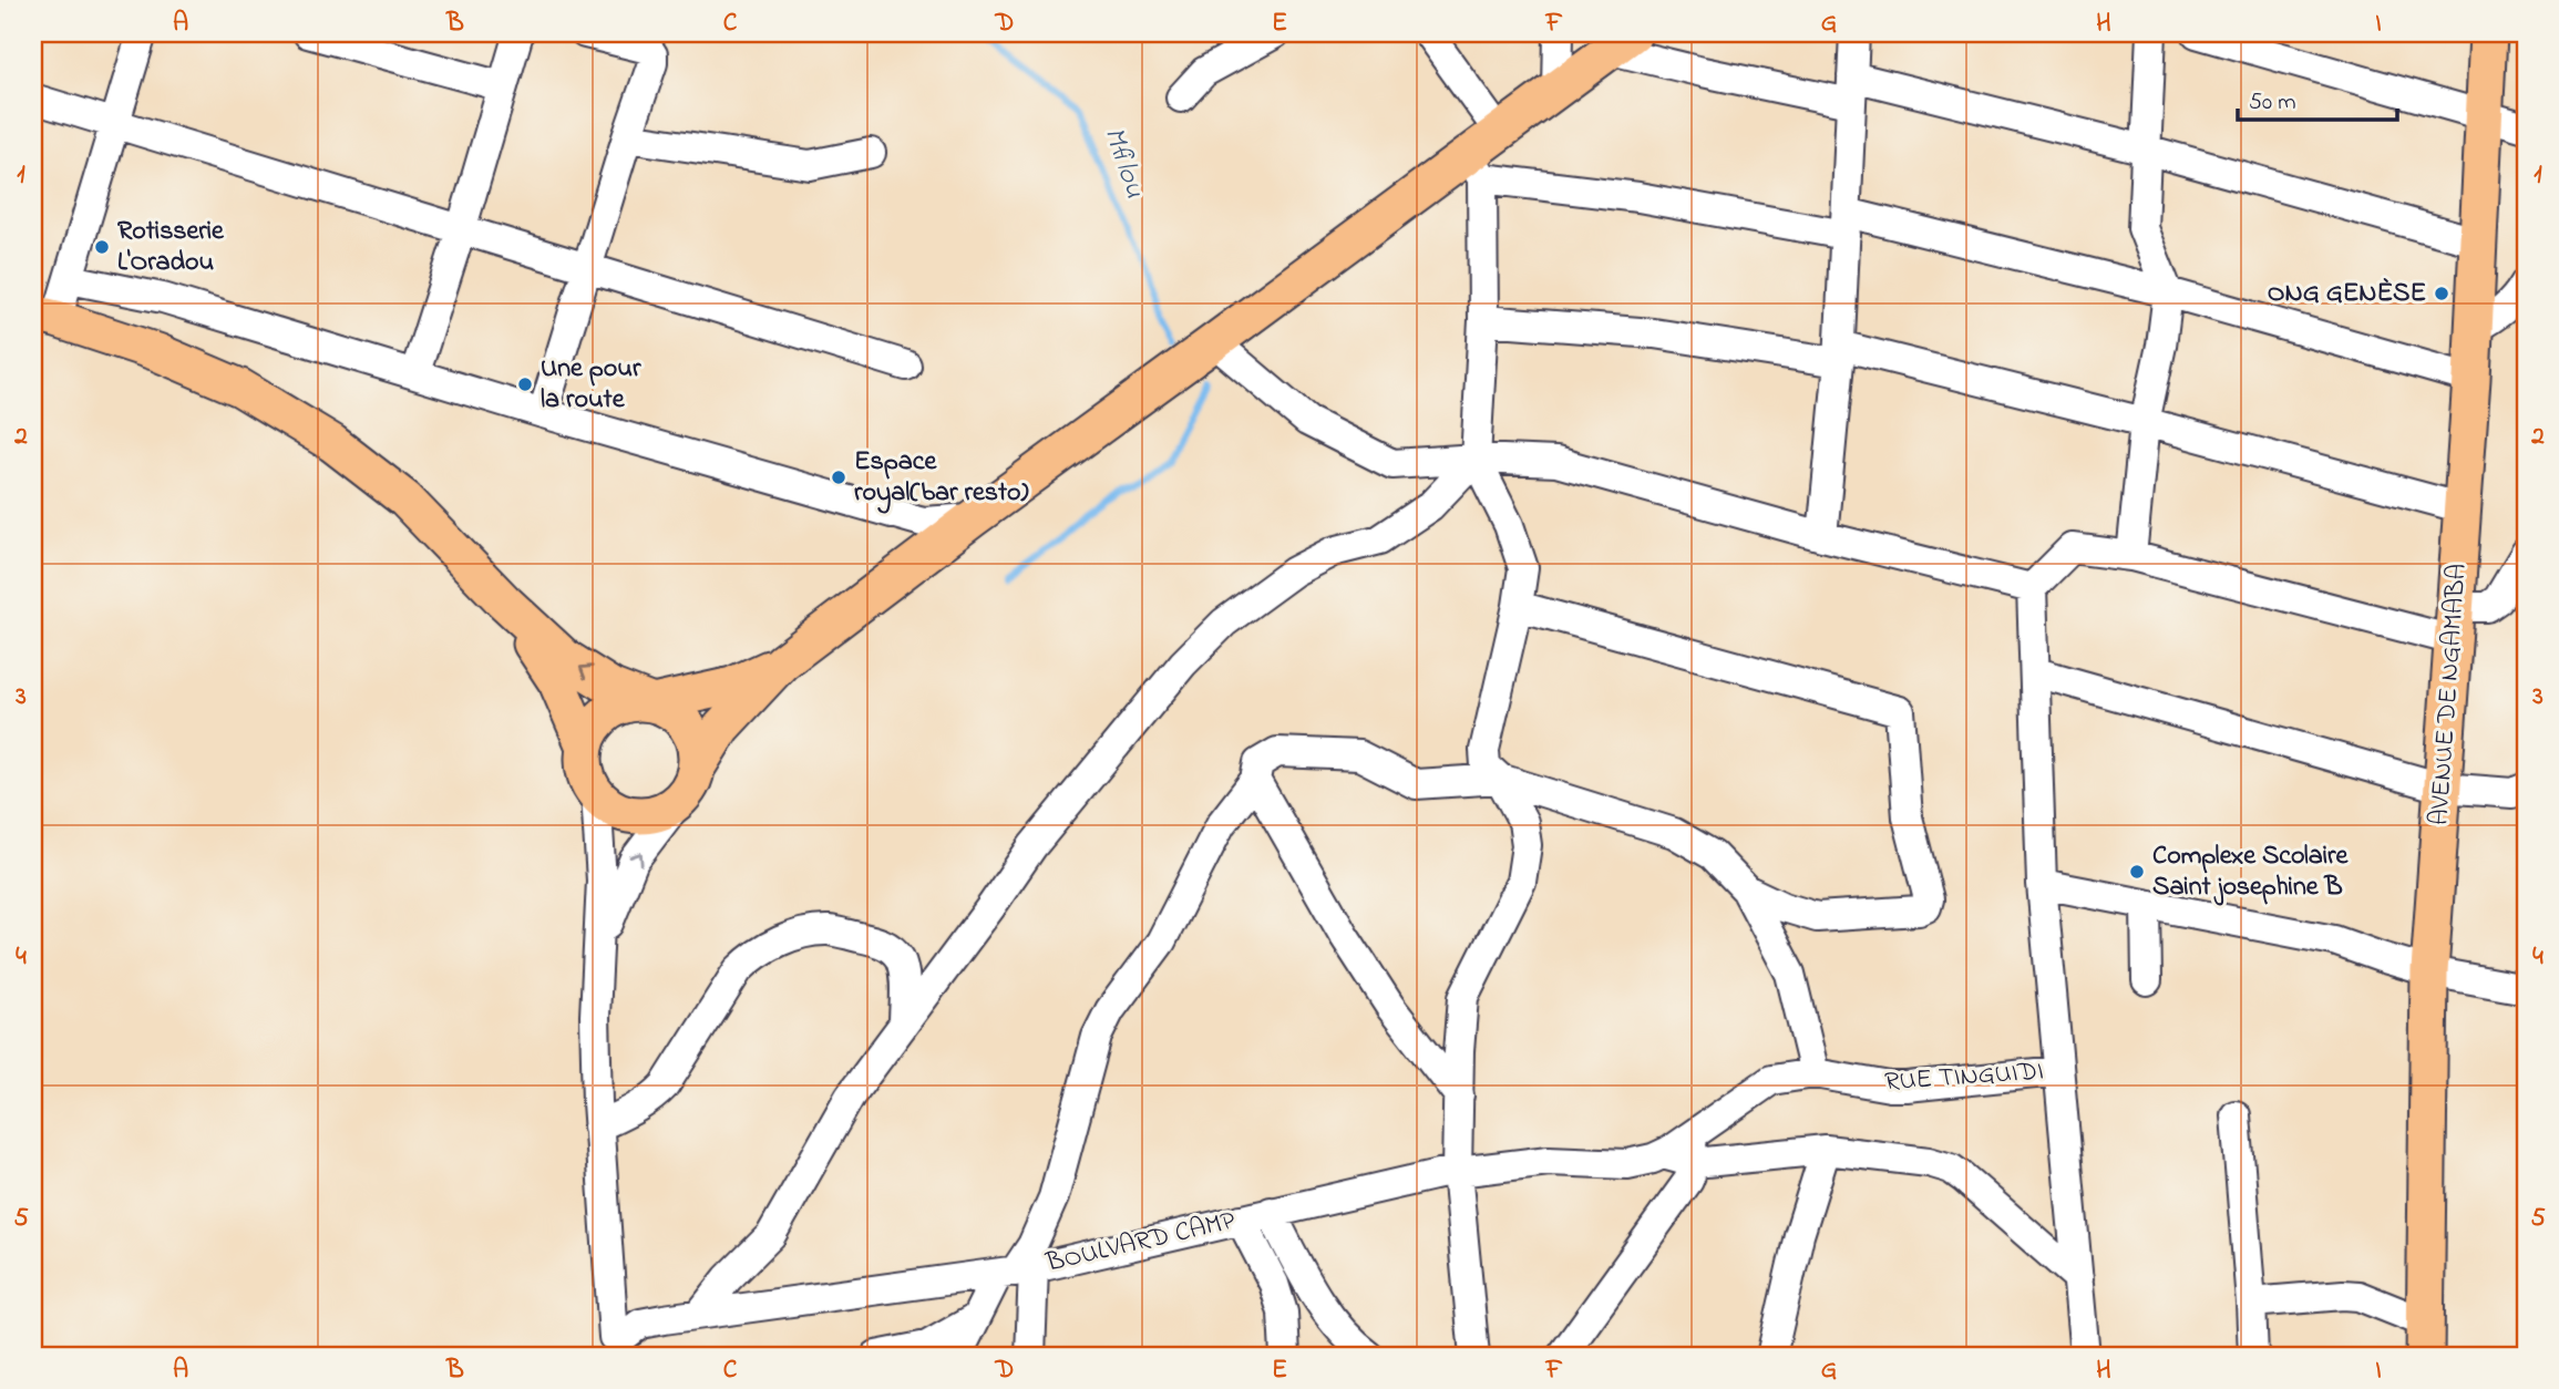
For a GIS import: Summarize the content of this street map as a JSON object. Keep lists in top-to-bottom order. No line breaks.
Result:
{"streets":{"main road":["AVENUE DE NGAMABA"],"street":["RUE TINGUIDI","BOULVARD CAMP"]},"crossings":[["RUE TINGUIDI","BOULVARD CAMP"]],"water":["Mfilou"],"places":["Rotisserie L'Oradou","ONG GENÈSE","Une pour la route","Espace royal(bar resto)","Complexe Scolaire Saint josephine B"],"scale_bar":"50 m","grid":{"columns":["A","B","C","D","E","F","G","H","I"],"rows":["1","2","3","4","5"]}}
